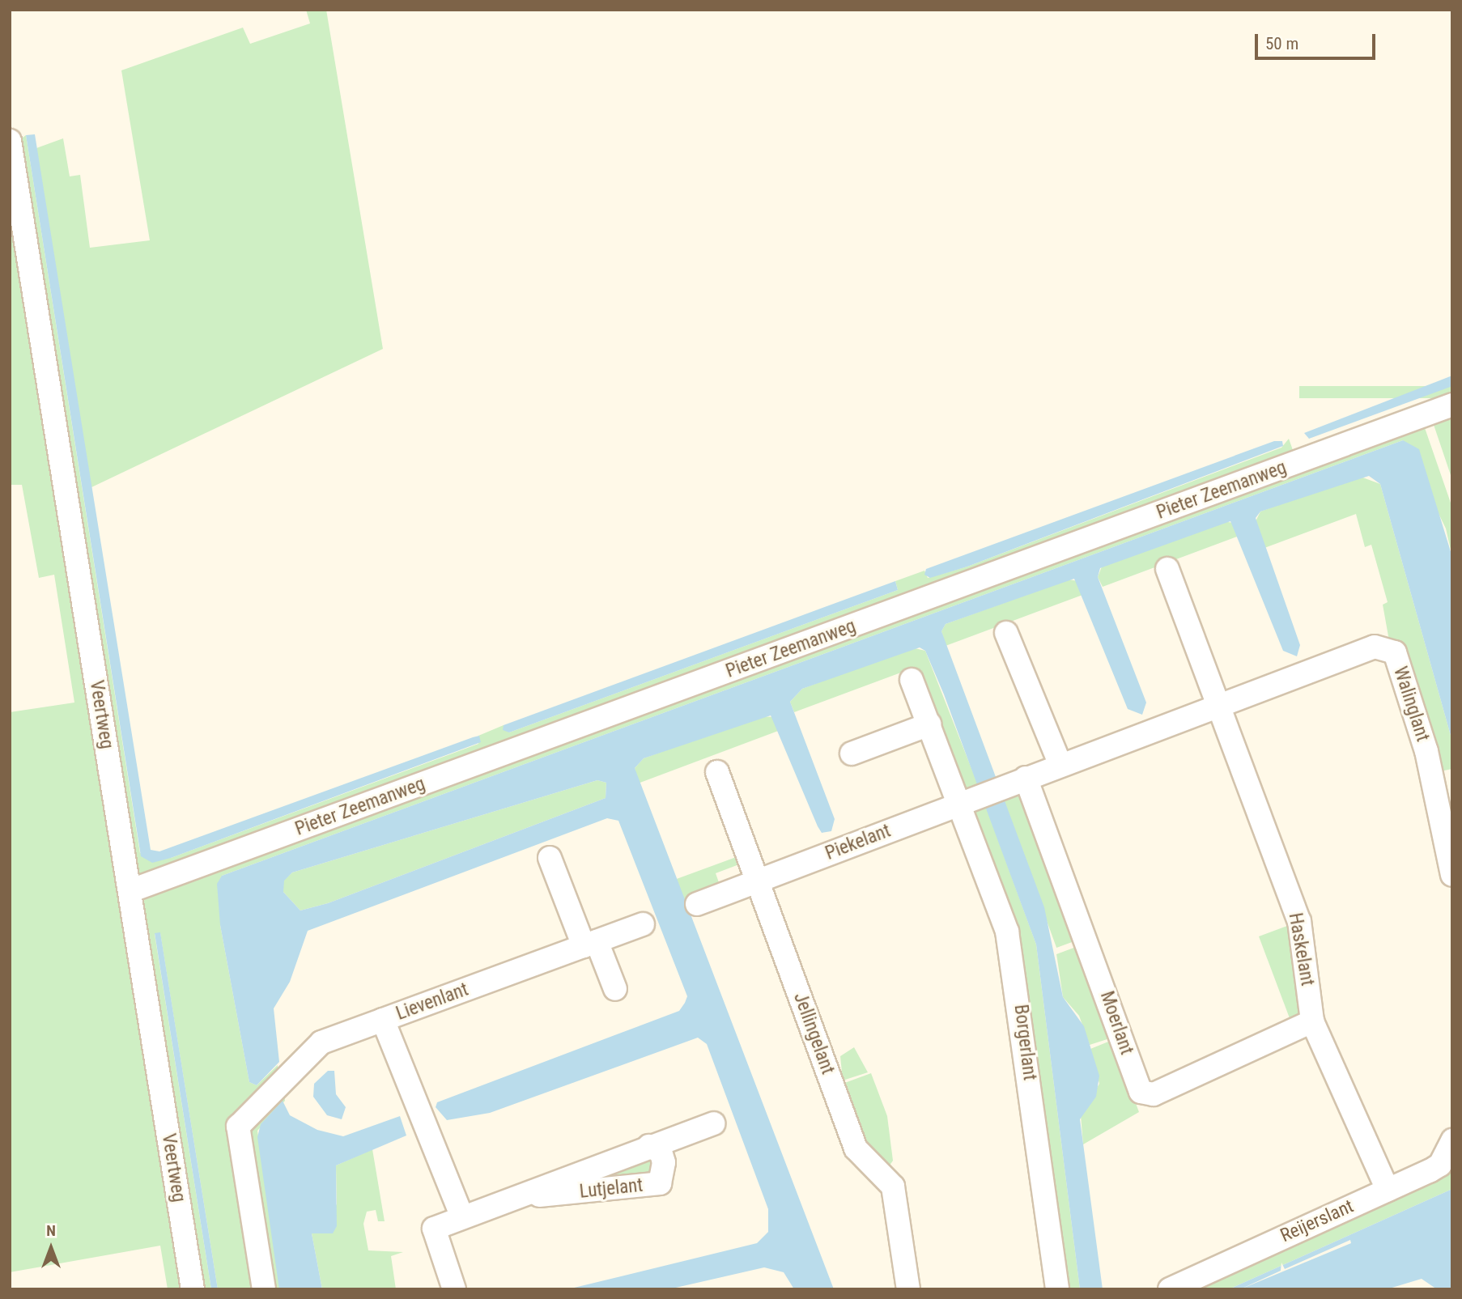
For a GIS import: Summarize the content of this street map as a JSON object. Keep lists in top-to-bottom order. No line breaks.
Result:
{"streets":{"street":["Pieter Zeemanweg","Walinglant","Veertweg","Piekelant","Haskelant","Lievenlant","Moerlant","Jellingelant","Borgerlant","Lutjelant","Reijerslant"]},"crossings":[["Pieter Zeemanweg","Veertweg"],["Walinglant","Piekelant"],["Walinglant","Haskelant"],["Walinglant","Moerlant"],["Walinglant","Borgerlant"],["Piekelant","Jellingelant"],["Piekelant","Borgerlant"],["Haskelant","Moerlant"],["Haskelant","Reijerslant"],["Lievenlant","Lutjelant"]],"scale_bar":"50 m","north":"top"}
